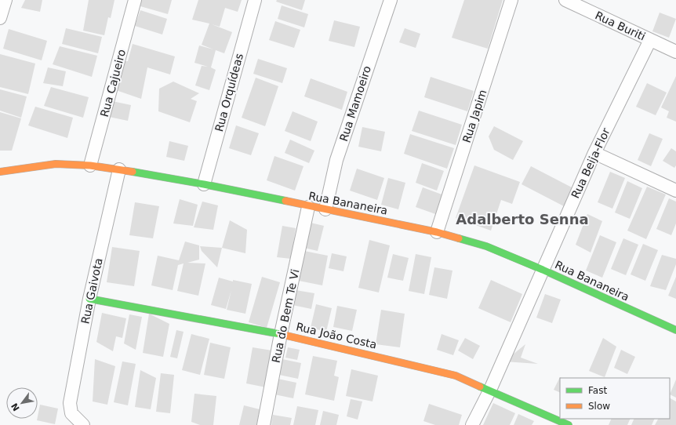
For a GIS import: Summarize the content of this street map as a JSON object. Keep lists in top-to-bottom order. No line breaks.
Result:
{"streets":{"street":["Rua Buriti","Rua Cajueiro","Rua Orquídeas","Rua Mamoeiro","Rua Japim","Rua Beija-Flor","Rua Bananeira","Rua Gaivota","Rua do Bem Te Vi","Rua João Costa"]},"crossings":[["Rua Buriti","Rua Beija-Flor"],["Rua Cajueiro","Rua Bananeira"],["Rua Orquídeas","Rua Bananeira"],["Rua Mamoeiro","Rua Bananeira"],["Rua Japim","Rua Bananeira"],["Rua Beija-Flor","Rua Bananeira"],["Rua Beija-Flor","Rua João Costa"],["Rua Bananeira","Rua Gaivota"],["Rua Bananeira","Rua do Bem Te Vi"],["Rua Gaivota","Rua João Costa"],["Rua do Bem Te Vi","Rua João Costa"]],"districts":["Adalberto Senna"],"legend":["Fast","Slow"],"north":"bottom left"}
